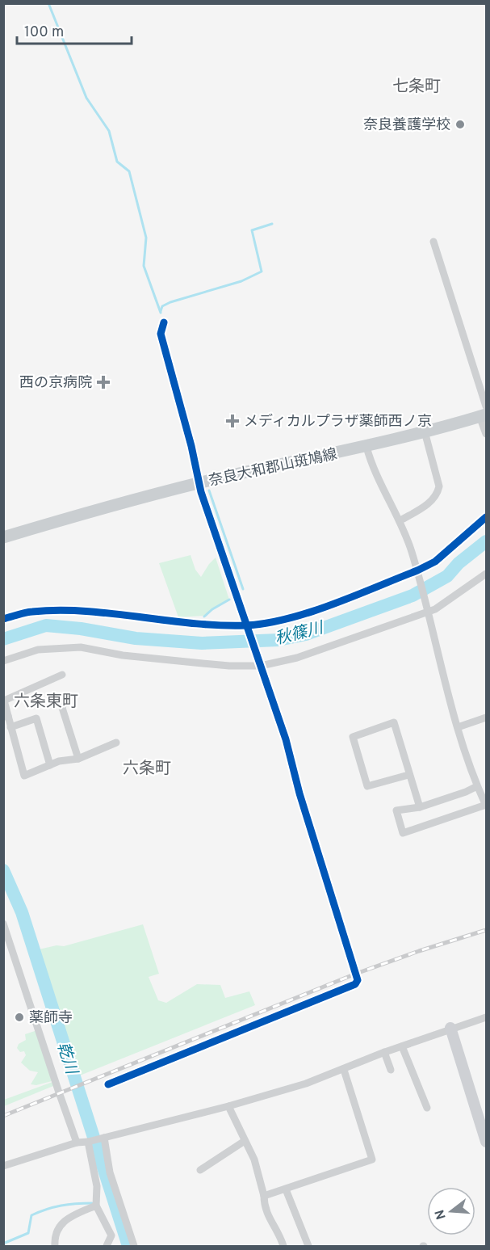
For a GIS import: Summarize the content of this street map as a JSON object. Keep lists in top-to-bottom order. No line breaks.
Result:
{"streets":{"main road":["奈良大和郡山斑鳩線"]},"districts":["七条町","六条東町","六条町"],"water":["秋篠川","乾川"],"places":{"other":["奈良養護学校","薬師寺"],"health":["西の京病院","メディカルプラザ薬師西ノ京"]},"scale_bar":"100 m","north":"left"}
